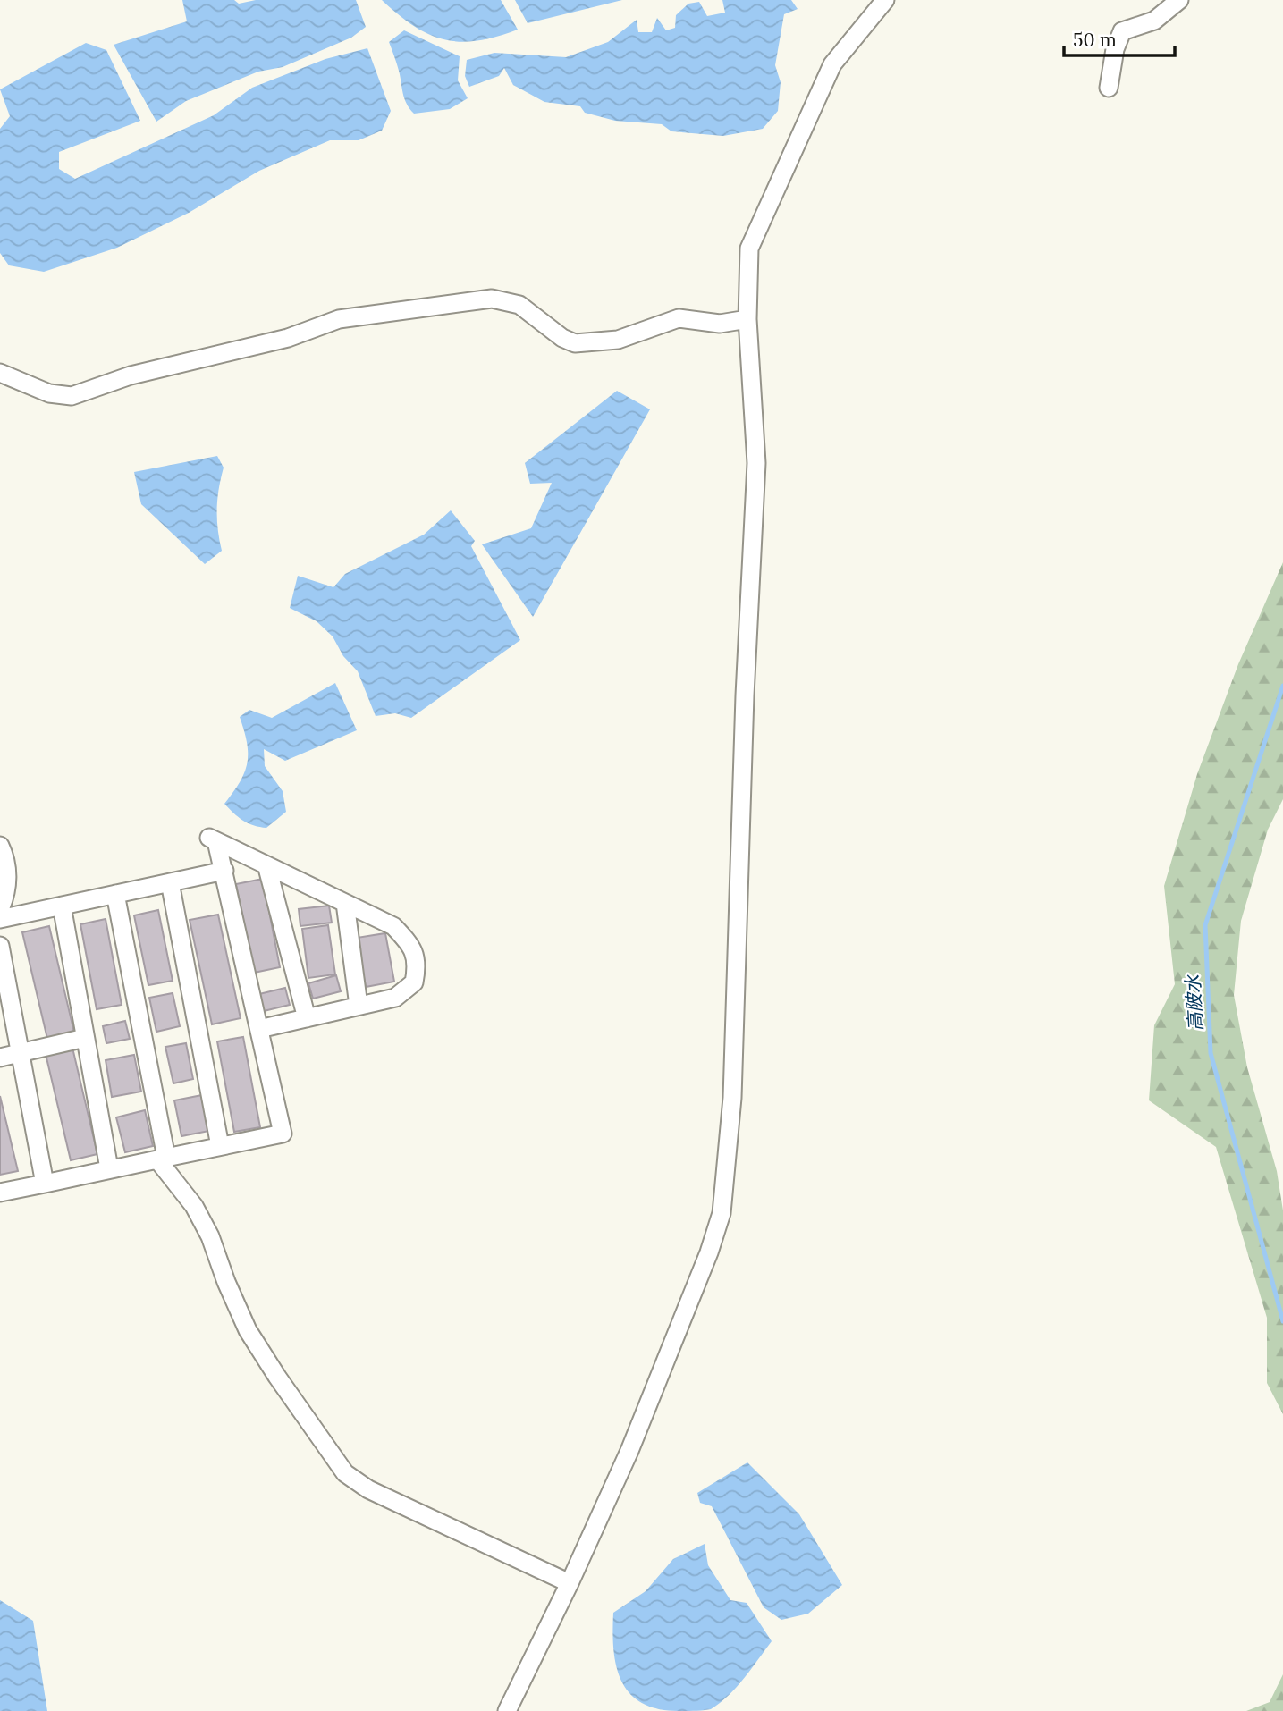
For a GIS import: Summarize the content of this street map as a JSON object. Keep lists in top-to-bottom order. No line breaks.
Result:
{"water":["高陂水"],"scale_bar":"50 m"}
